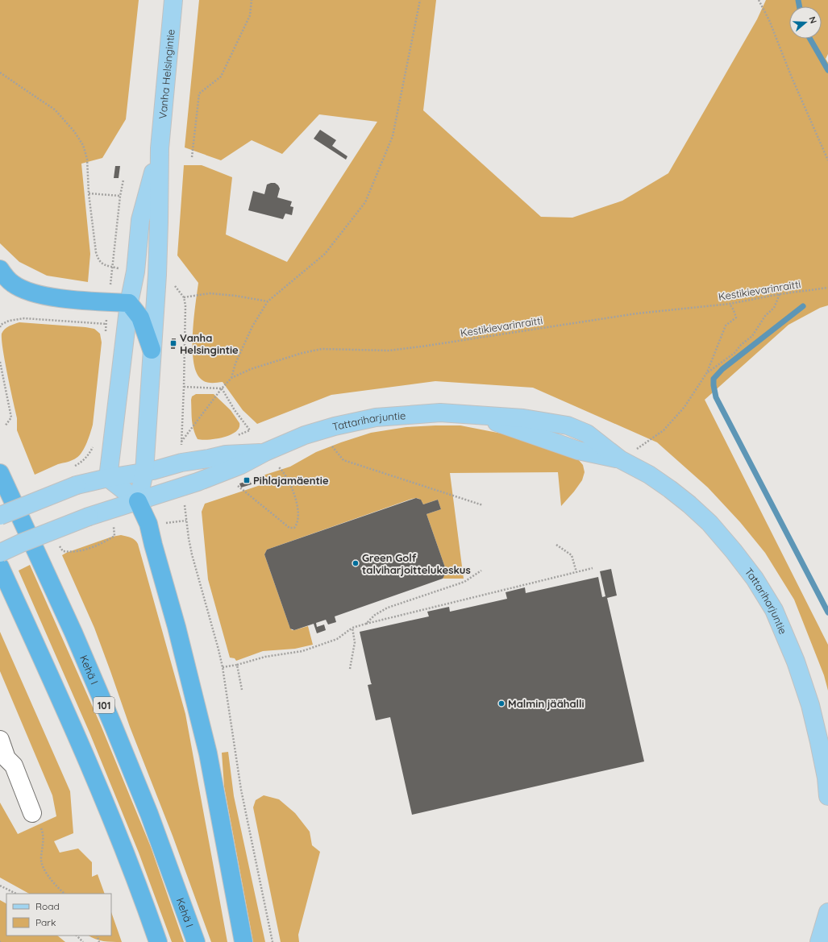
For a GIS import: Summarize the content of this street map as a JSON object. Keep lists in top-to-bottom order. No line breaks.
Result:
{"streets":{"highway":["Kehä I","101"],"main road":["Vanha Helsingintie","Tattariharjuntie"],"path":["Kestikievarinraitti"]},"crossings":[["Vanha Helsingintie","Tattariharjuntie"]],"places":{"transit":["Vanha Helsingintie","Pihlajamäentie"],"other":["Green Golf talviharjoittelukeskus","Malmin jäähalli"]},"legend":["Road","Park"],"north":"right"}
